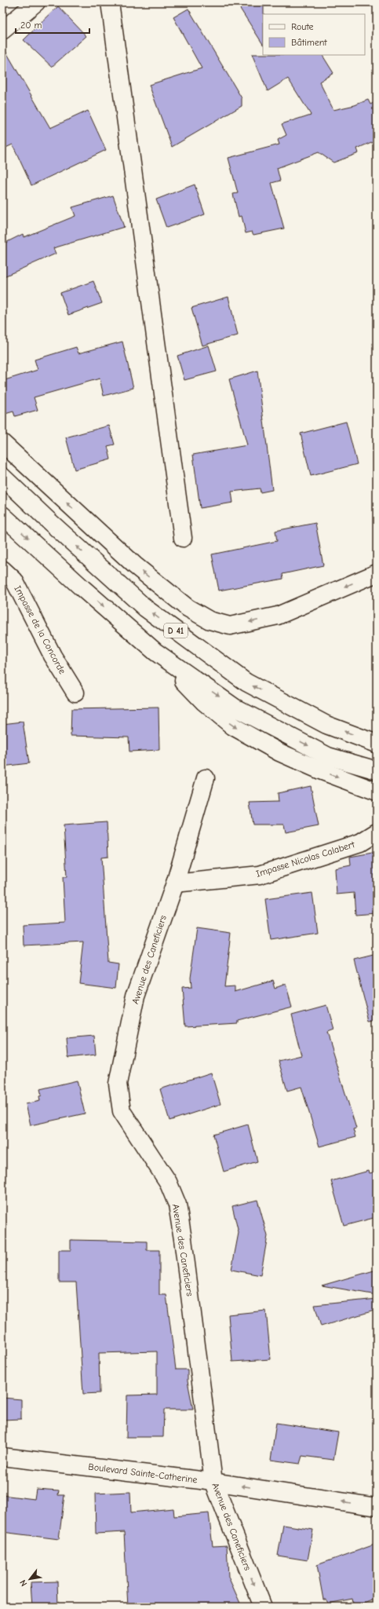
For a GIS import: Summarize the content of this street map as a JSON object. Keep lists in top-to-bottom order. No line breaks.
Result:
{"streets":{"main road":["Impasse de la Concorde","D 41","Impasse Nicolas Calabert","Avenue des Caneficiers","Boulevard Sainte-Catherine"]},"crossings":[["Impasse Nicolas Calabert","Avenue des Caneficiers"],["Avenue des Caneficiers","Boulevard Sainte-Catherine"]],"one_way":["Boulevard Sainte-Catherine"],"legend":["Route","Bâtiment"],"scale_bar":"20 m","north":"bottom left"}
